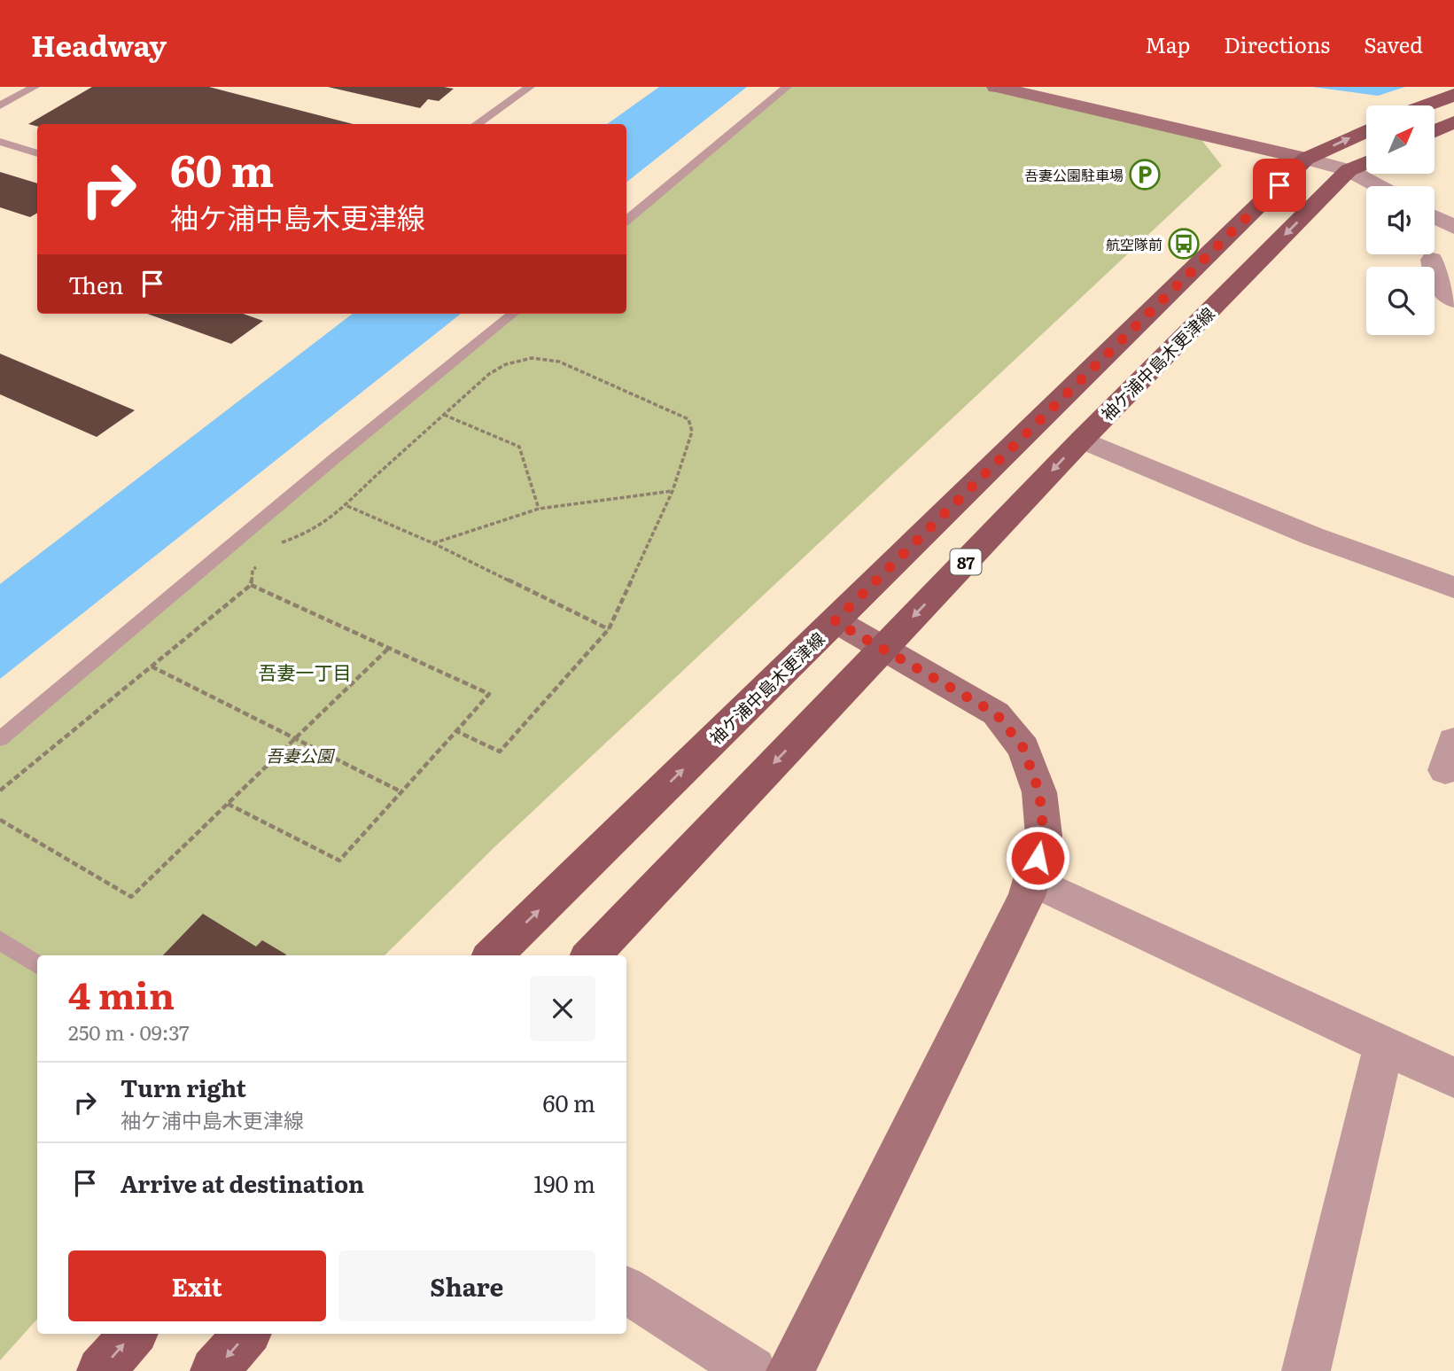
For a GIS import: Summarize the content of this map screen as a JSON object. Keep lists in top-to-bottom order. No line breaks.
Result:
{"streets":{"main road":["袖ケ浦中島木更津線","87"]},"districts":["吾妻一丁目"],"parks":["吾妻公園"],"places":{"parking":["吾妻公園駐車場"],"bus stop":["航空隊前"]},"north":"top right","page":{"header":"Headway","nav":["Map","Directions","Saved"],"turn":["60 m","袖ケ浦中島木更津線"],"then":"Then","heading":["4 min","250 m · 09:37"],"list":[{"name":"Turn right","note":"袖ケ浦中島木更津線","value":"60 m"},{"name":"Arrive at destination","value":"190 m"}],"buttons":["Exit","Share"]}}
